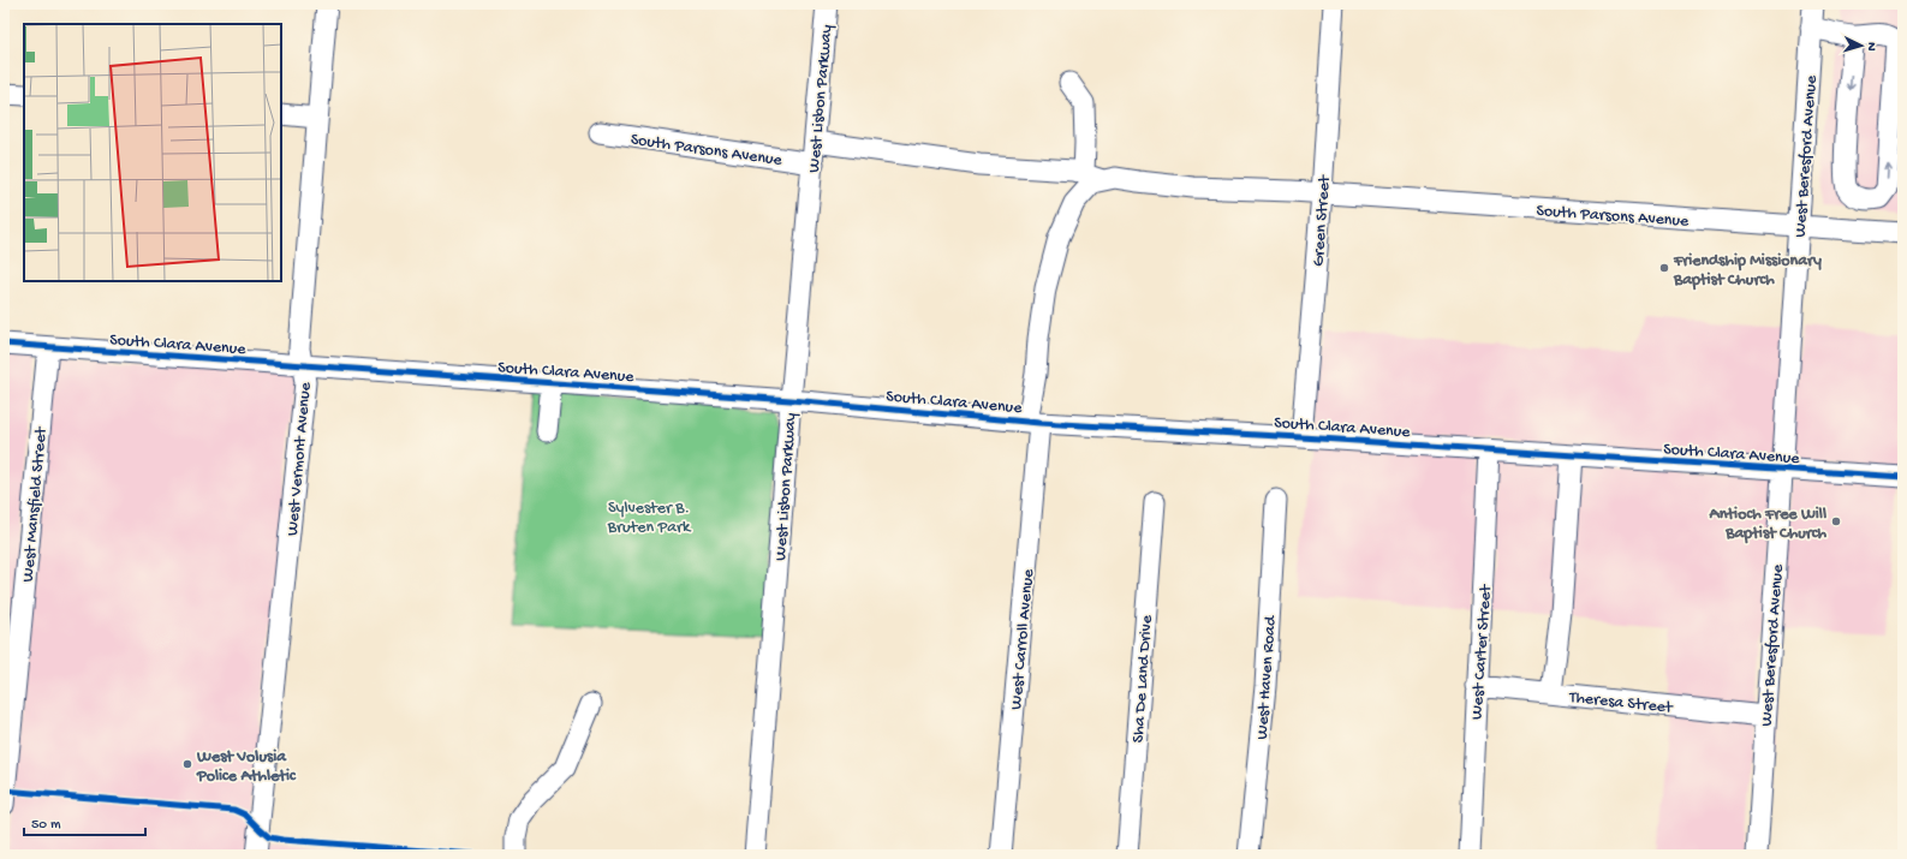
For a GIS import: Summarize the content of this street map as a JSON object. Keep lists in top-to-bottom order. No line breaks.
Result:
{"streets":{"street":["West Lisbon Parkway","South Parsons Avenue","West Beresford Avenue","Green Street","South Clara Avenue","West Vermont Avenue","West Mansfield Street","West Carroll Avenue","West Carter Street","West Haven Road","Sha De Land Drive","Theresa Street"]},"crossings":[["West Lisbon Parkway","South Parsons Avenue"],["West Lisbon Parkway","South Clara Avenue"],["South Parsons Avenue","West Beresford Avenue"],["South Parsons Avenue","Green Street"],["South Parsons Avenue","West Carroll Avenue"],["West Beresford Avenue","South Clara Avenue"],["West Beresford Avenue","Theresa Street"],["Green Street","South Clara Avenue"],["South Clara Avenue","West Vermont Avenue"],["South Clara Avenue","West Mansfield Street"],["South Clara Avenue","West Carroll Avenue"],["South Clara Avenue","West Carter Street"],["West Carter Street","Theresa Street"]],"parks":["Sylvester B. Bruten Park"],"places":["Friendship Missionary Baptist Church","Antioch Free Will Baptist Church","West Volusia Police Athletic"],"scale_bar":"50 m","north":"right"}
